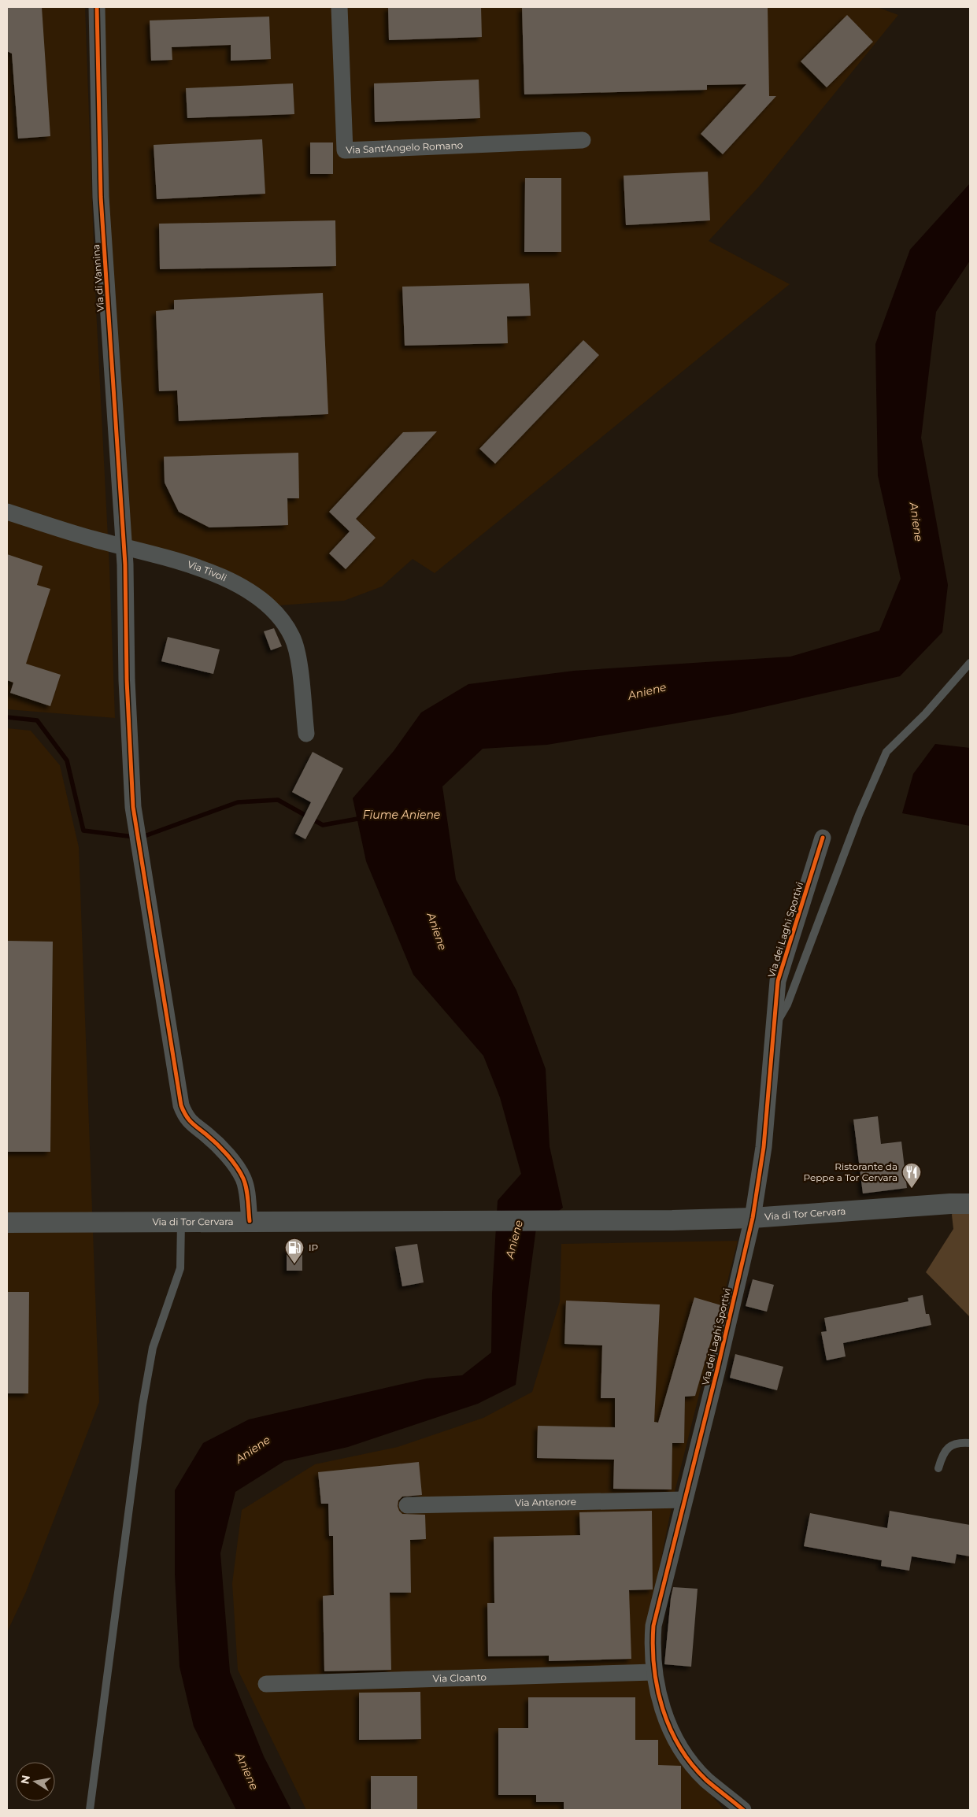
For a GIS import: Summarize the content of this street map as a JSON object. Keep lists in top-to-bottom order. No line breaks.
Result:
{"streets":{"street":["Via Sant'Angelo Romano","Via di Vannina","Via Tivoli","Via dei Laghi Sportivi","Via di Tor Cervara","Via Antenore","Via Cloanto"]},"crossings":[["Via di Vannina","Via Tivoli"],["Via di Vannina","Via di Tor Cervara"],["Via dei Laghi Sportivi","Via di Tor Cervara"],["Via dei Laghi Sportivi","Via Antenore"],["Via dei Laghi Sportivi","Via Cloanto"]],"water":["Aniene","Fiume Aniene"],"places":{"restaurant":["Ristorante da Peppe a Tor Cervara"],"fuel station":["IP"]},"north":"left"}
